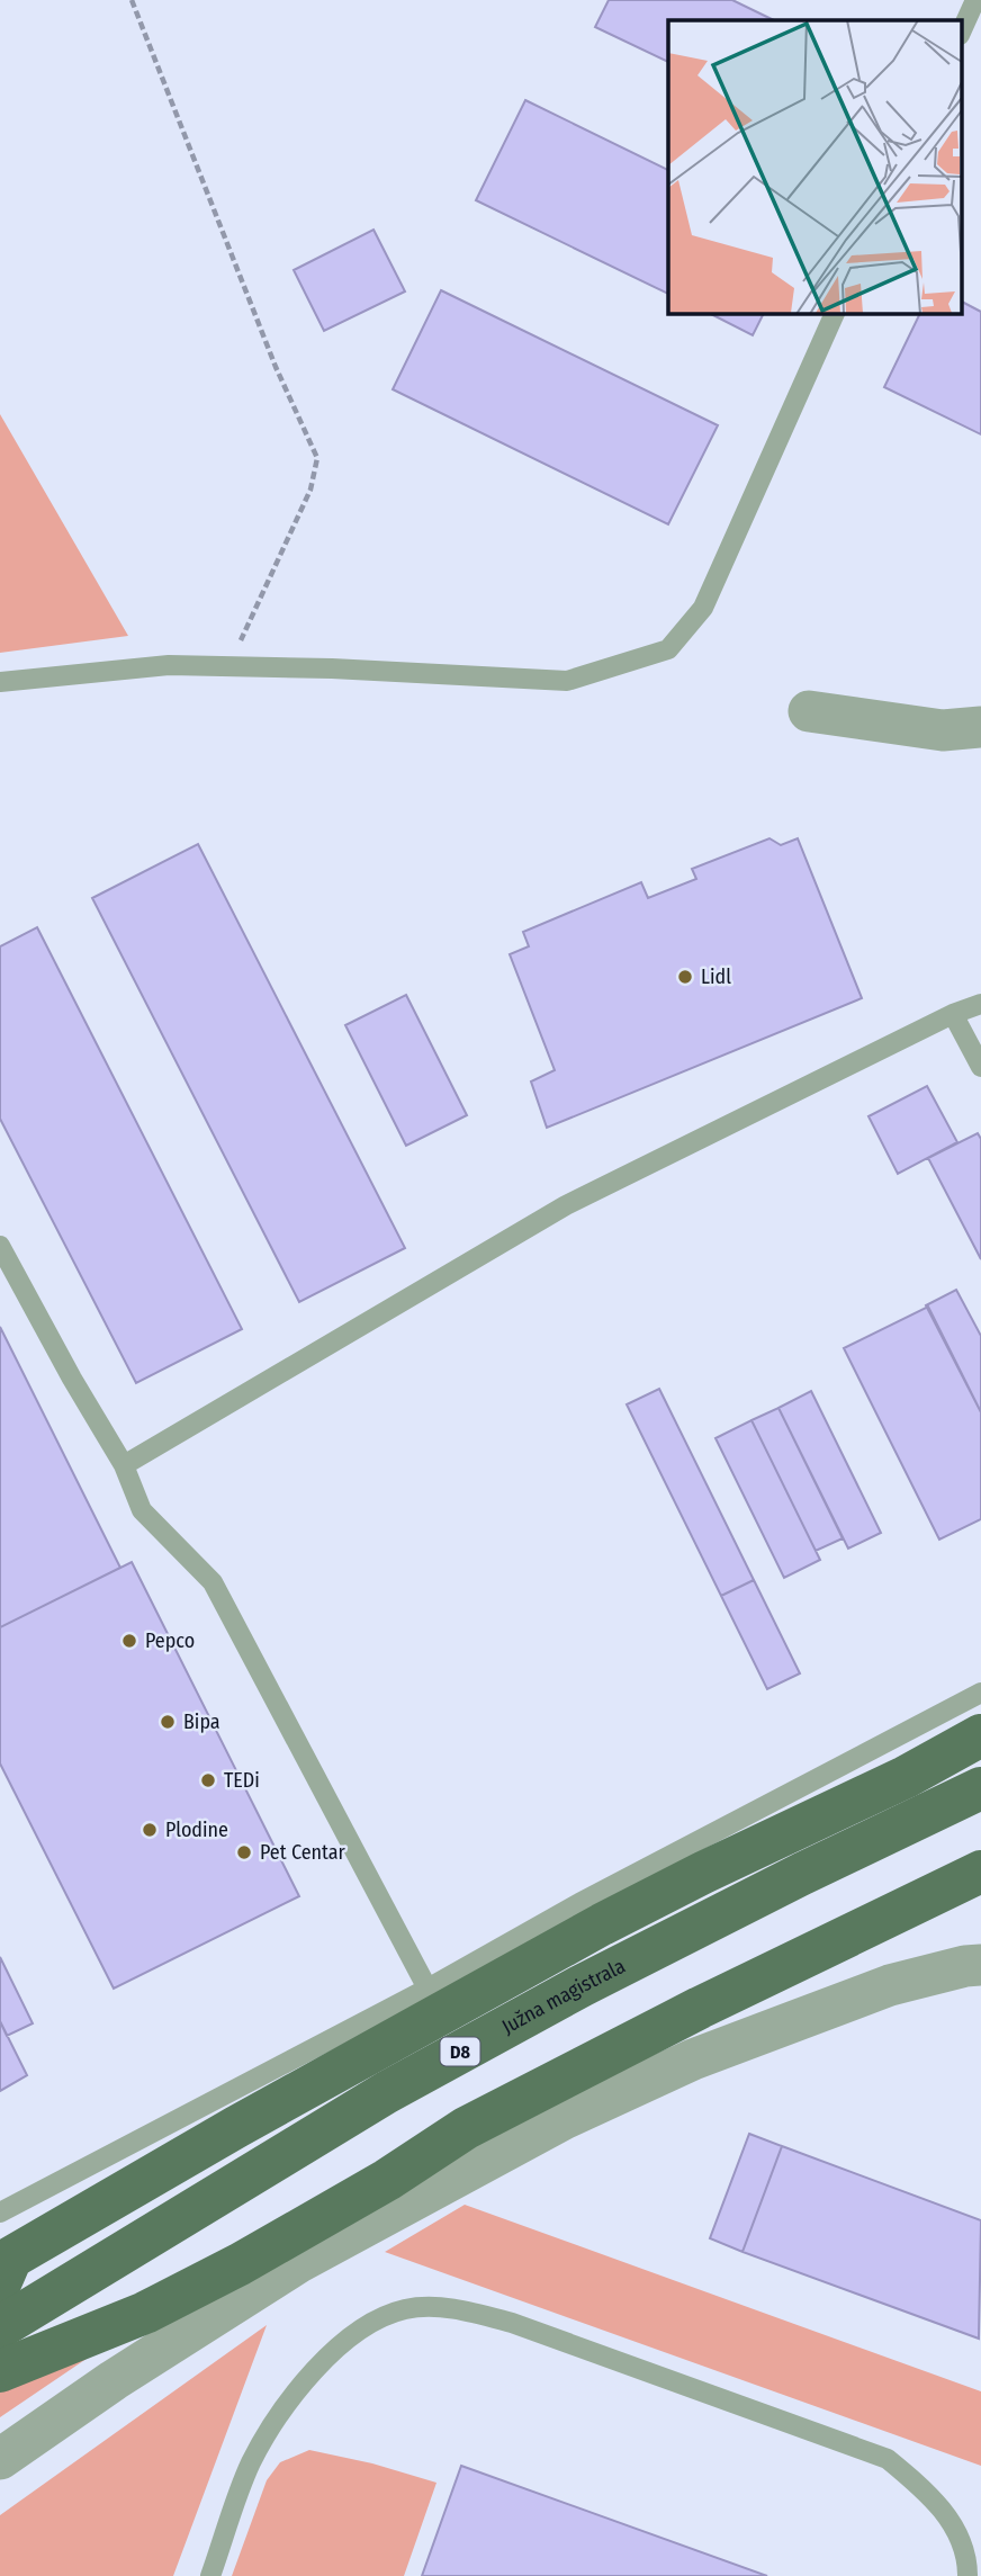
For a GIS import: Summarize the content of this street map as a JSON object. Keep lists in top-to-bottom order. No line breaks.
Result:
{"streets":{"main road":["Južna magistrala","D8"]},"places":["Lidl","Pepco","Bipa","TEDi","Plodine","Pet Centar"]}
